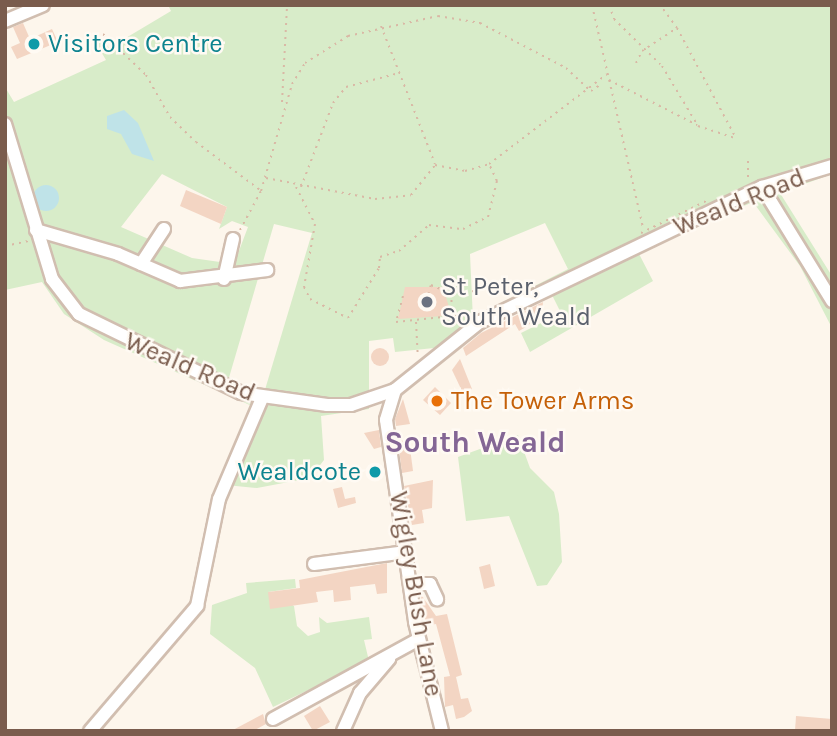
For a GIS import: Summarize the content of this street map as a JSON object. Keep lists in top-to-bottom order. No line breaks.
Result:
{"streets":{"street":["Weald Road","Wigley Bush Lane"]},"crossings":[["Weald Road","Wigley Bush Lane"]],"districts":["South Weald"],"places":["Visitors Centre","St Peter, South Weald","The Tower Arms","Wealdcote"]}
